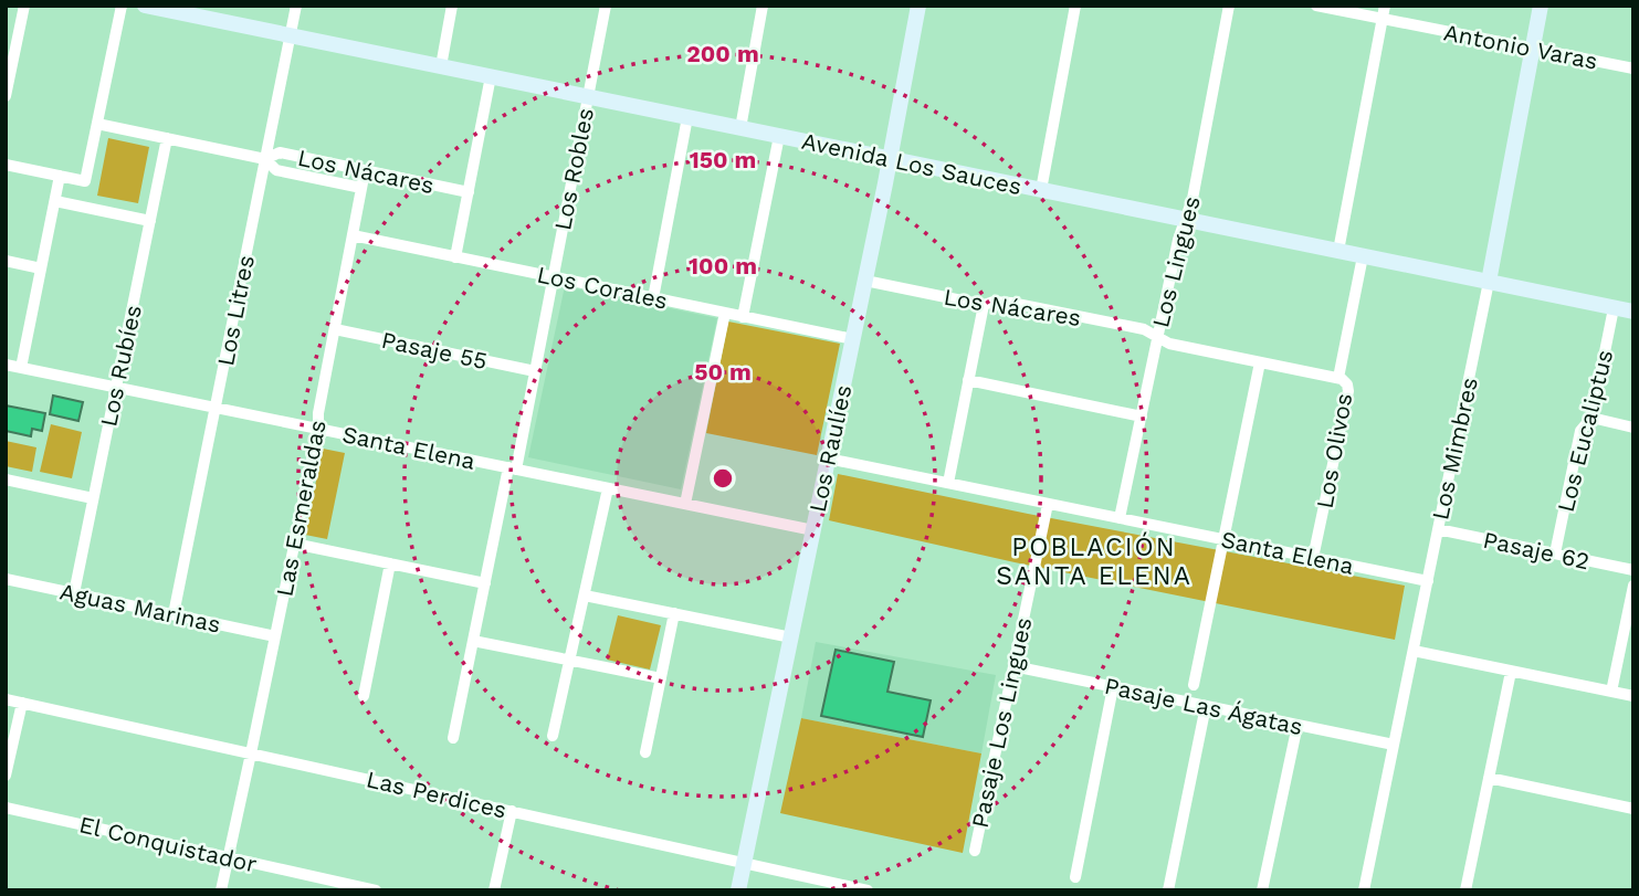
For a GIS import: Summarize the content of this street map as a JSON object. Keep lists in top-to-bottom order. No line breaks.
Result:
{"streets":{"street":["Antonio Varas","Avenida Los Sauces","Los Robles","Los Nácares","Los Lingues","Los Corales","Los Litres","Pasaje 55","Los Rubíes","Los Eucaliptus","Santa Elena","Los Raulíes","Los Mimbres","Los Olivos","Las Esmeraldas","Pasaje 62","Aguas Marinas","Pasaje Las Ágatas","Pasaje Los Lingues","Las Perdices","El Conquistador"]},"crossings":[["Antonio Varas","Los Mimbres"],["Avenida Los Sauces","Los Robles"],["Avenida Los Sauces","Los Lingues"],["Avenida Los Sauces","Los Litres"],["Avenida Los Sauces","Los Eucaliptus"],["Avenida Los Sauces","Los Raulíes"],["Avenida Los Sauces","Los Mimbres"],["Avenida Los Sauces","Los Olivos"],["Los Robles","Los Corales"],["Los Robles","Pasaje 55"],["Los Robles","Santa Elena"],["Los Nácares","Los Lingues"],["Los Nácares","Los Litres"],["Los Nácares","Los Rubíes"],["Los Nácares","Los Raulíes"],["Los Nácares","Los Olivos"],["Los Nácares","Las Esmeraldas"],["Los Lingues","Santa Elena"],["Los Corales","Los Raulíes"],["Los Corales","Las Esmeraldas"],["Los Litres","Santa Elena"],["Los Litres","Aguas Marinas"],["Pasaje 55","Las Esmeraldas"],["Los Rubíes","Santa Elena"],["Los Rubíes","Aguas Marinas"],["Los Eucaliptus","Pasaje 62"],["Santa Elena","Los Raulíes"],["Santa Elena","Los Mimbres"],["Santa Elena","Los Olivos"],["Santa Elena","Las Esmeraldas"],["Santa Elena","Pasaje Los Lingues"],["Los Raulíes","Las Perdices"],["Los Mimbres","Pasaje 62"],["Los Mimbres","Pasaje Las Ágatas"],["Las Esmeraldas","Aguas Marinas"],["Las Esmeraldas","Las Perdices"],["Las Esmeraldas","El Conquistador"],["Pasaje Las Ágatas","Pasaje Los Lingues"]],"districts":["POBLACIÓN SANTA ELENA"],"rings":["200 m","150 m","100 m","50 m"]}
